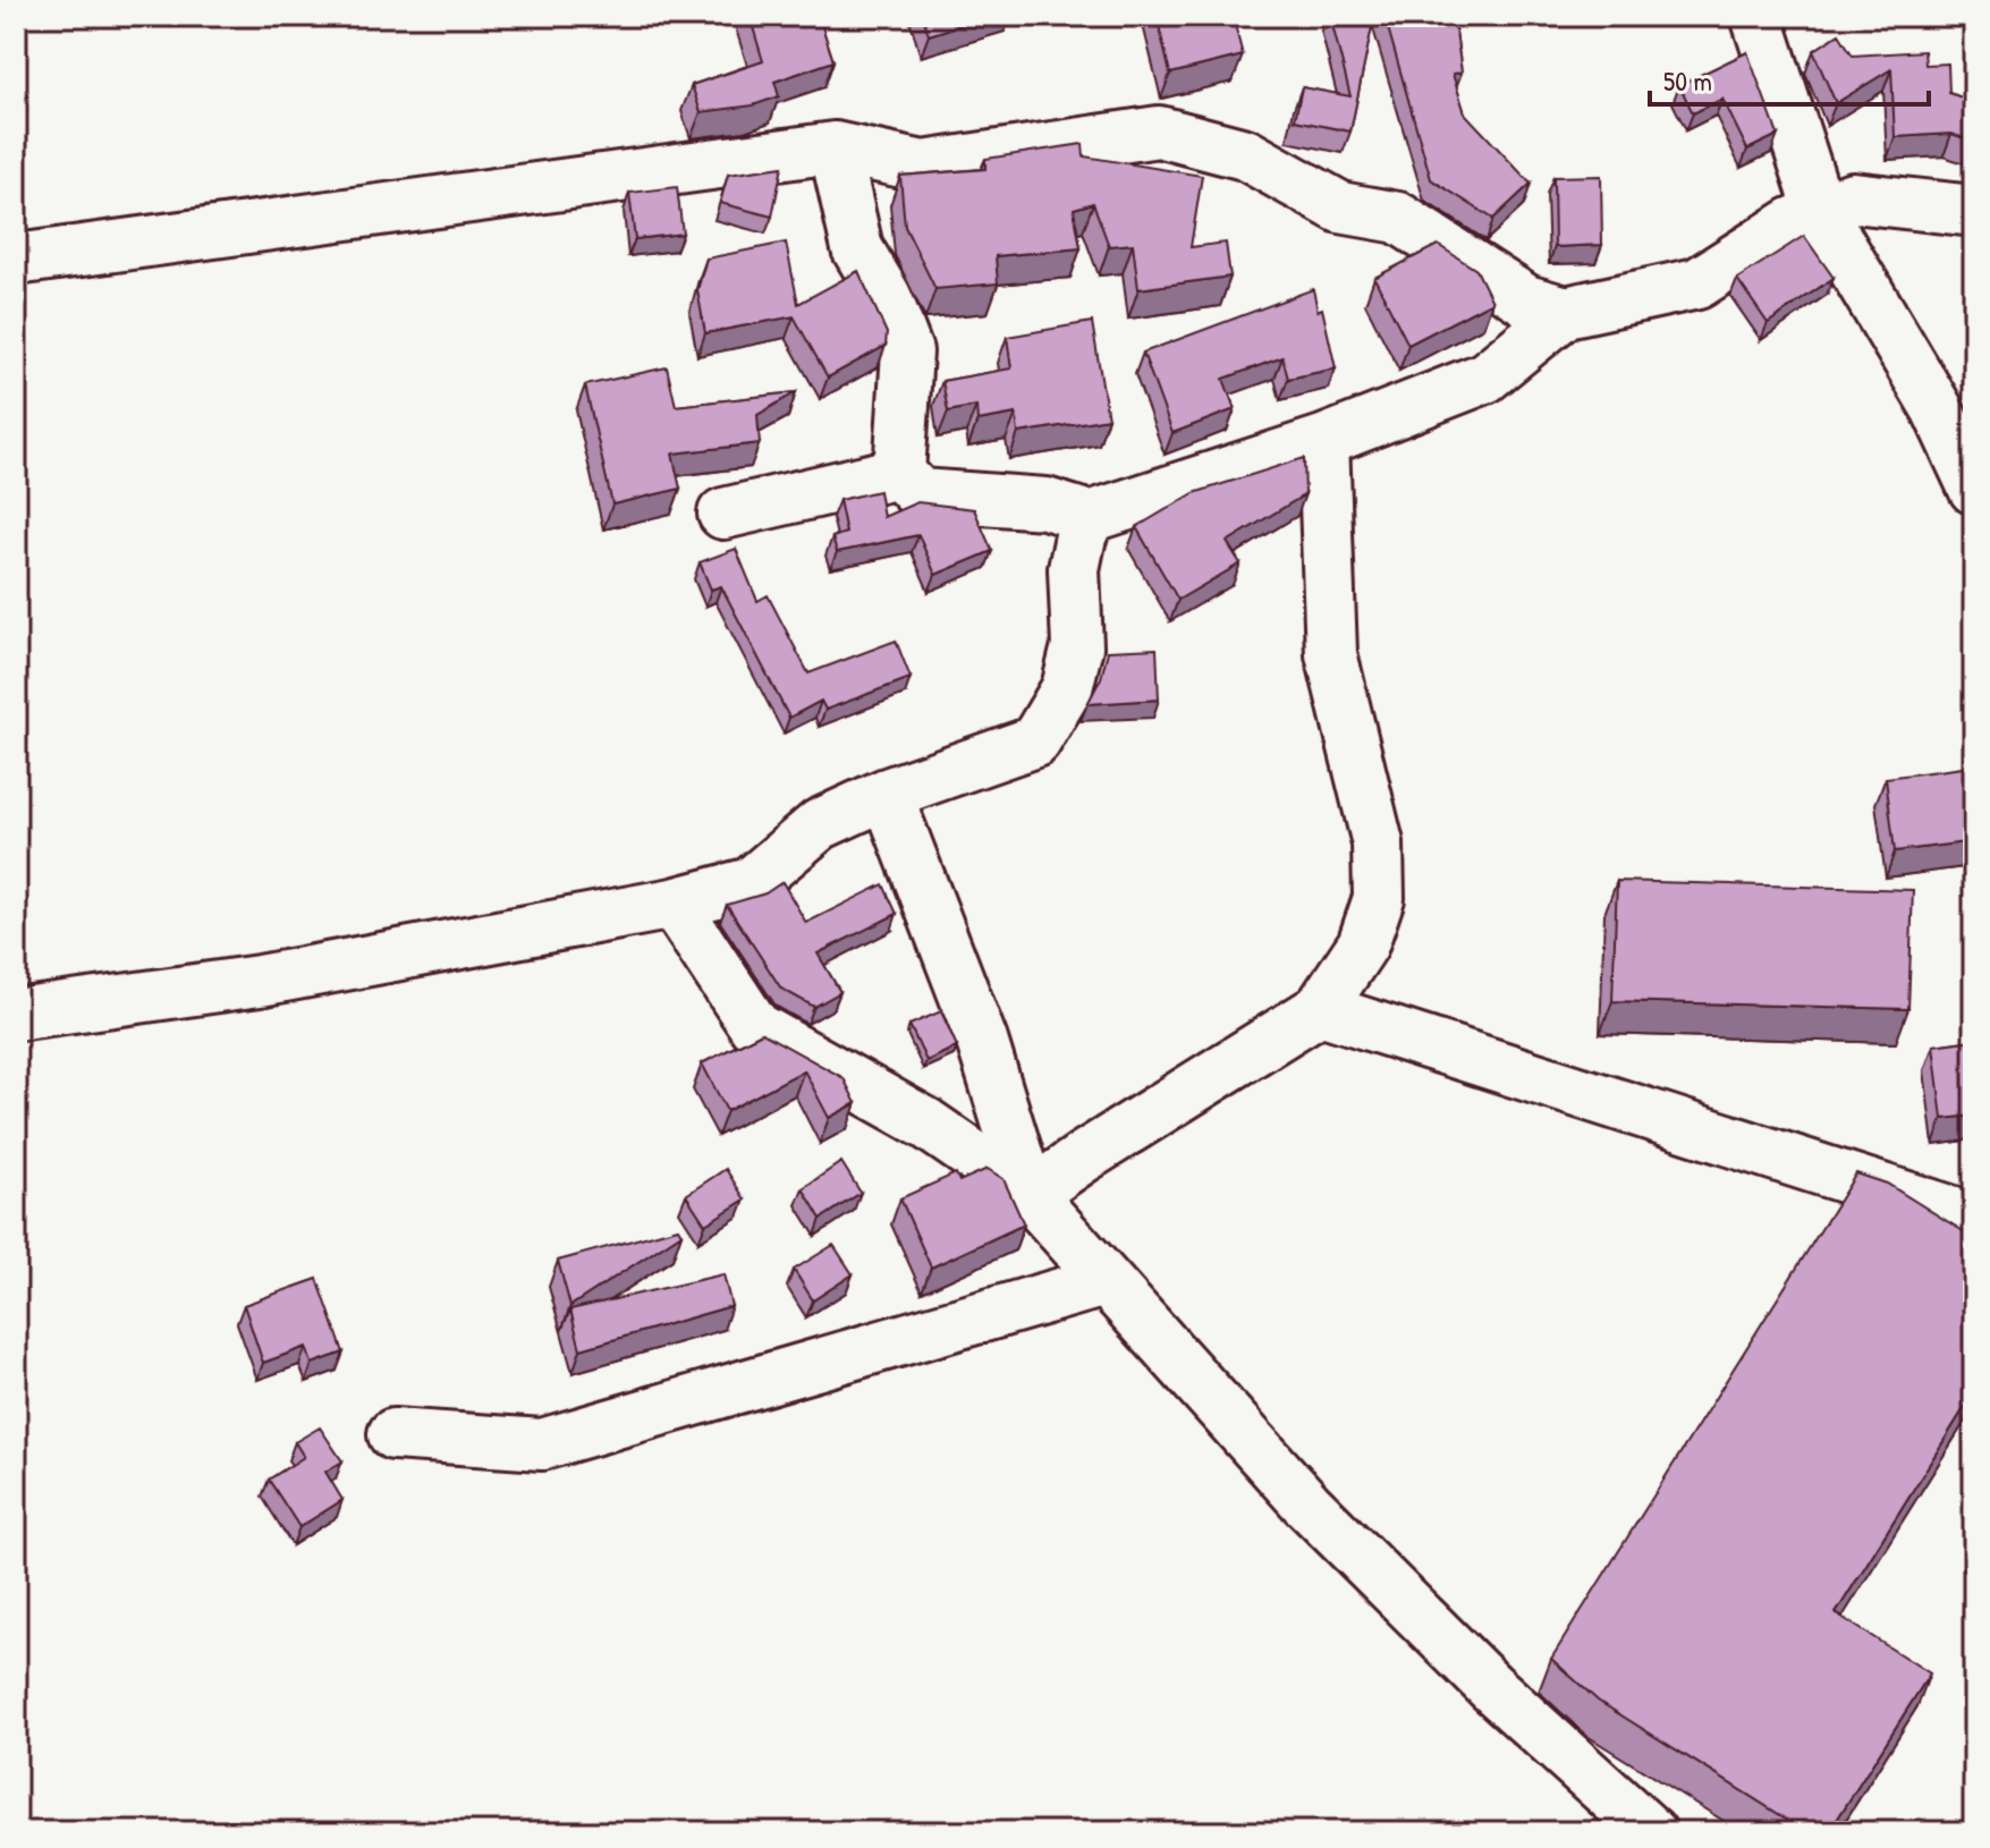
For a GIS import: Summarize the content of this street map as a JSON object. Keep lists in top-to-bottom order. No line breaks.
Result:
{"scale_bar":"50 m"}
